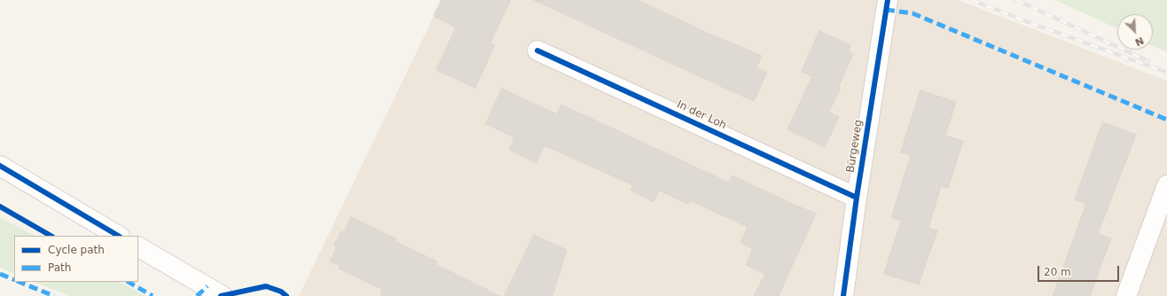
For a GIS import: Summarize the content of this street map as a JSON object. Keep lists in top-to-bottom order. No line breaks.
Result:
{"streets":{"street":["In der Loh","Bürgeweg"]},"crossings":[["In der Loh","Bürgeweg"]],"legend":["Cycle path","Path"],"scale_bar":"20 m","north":"bottom right"}
